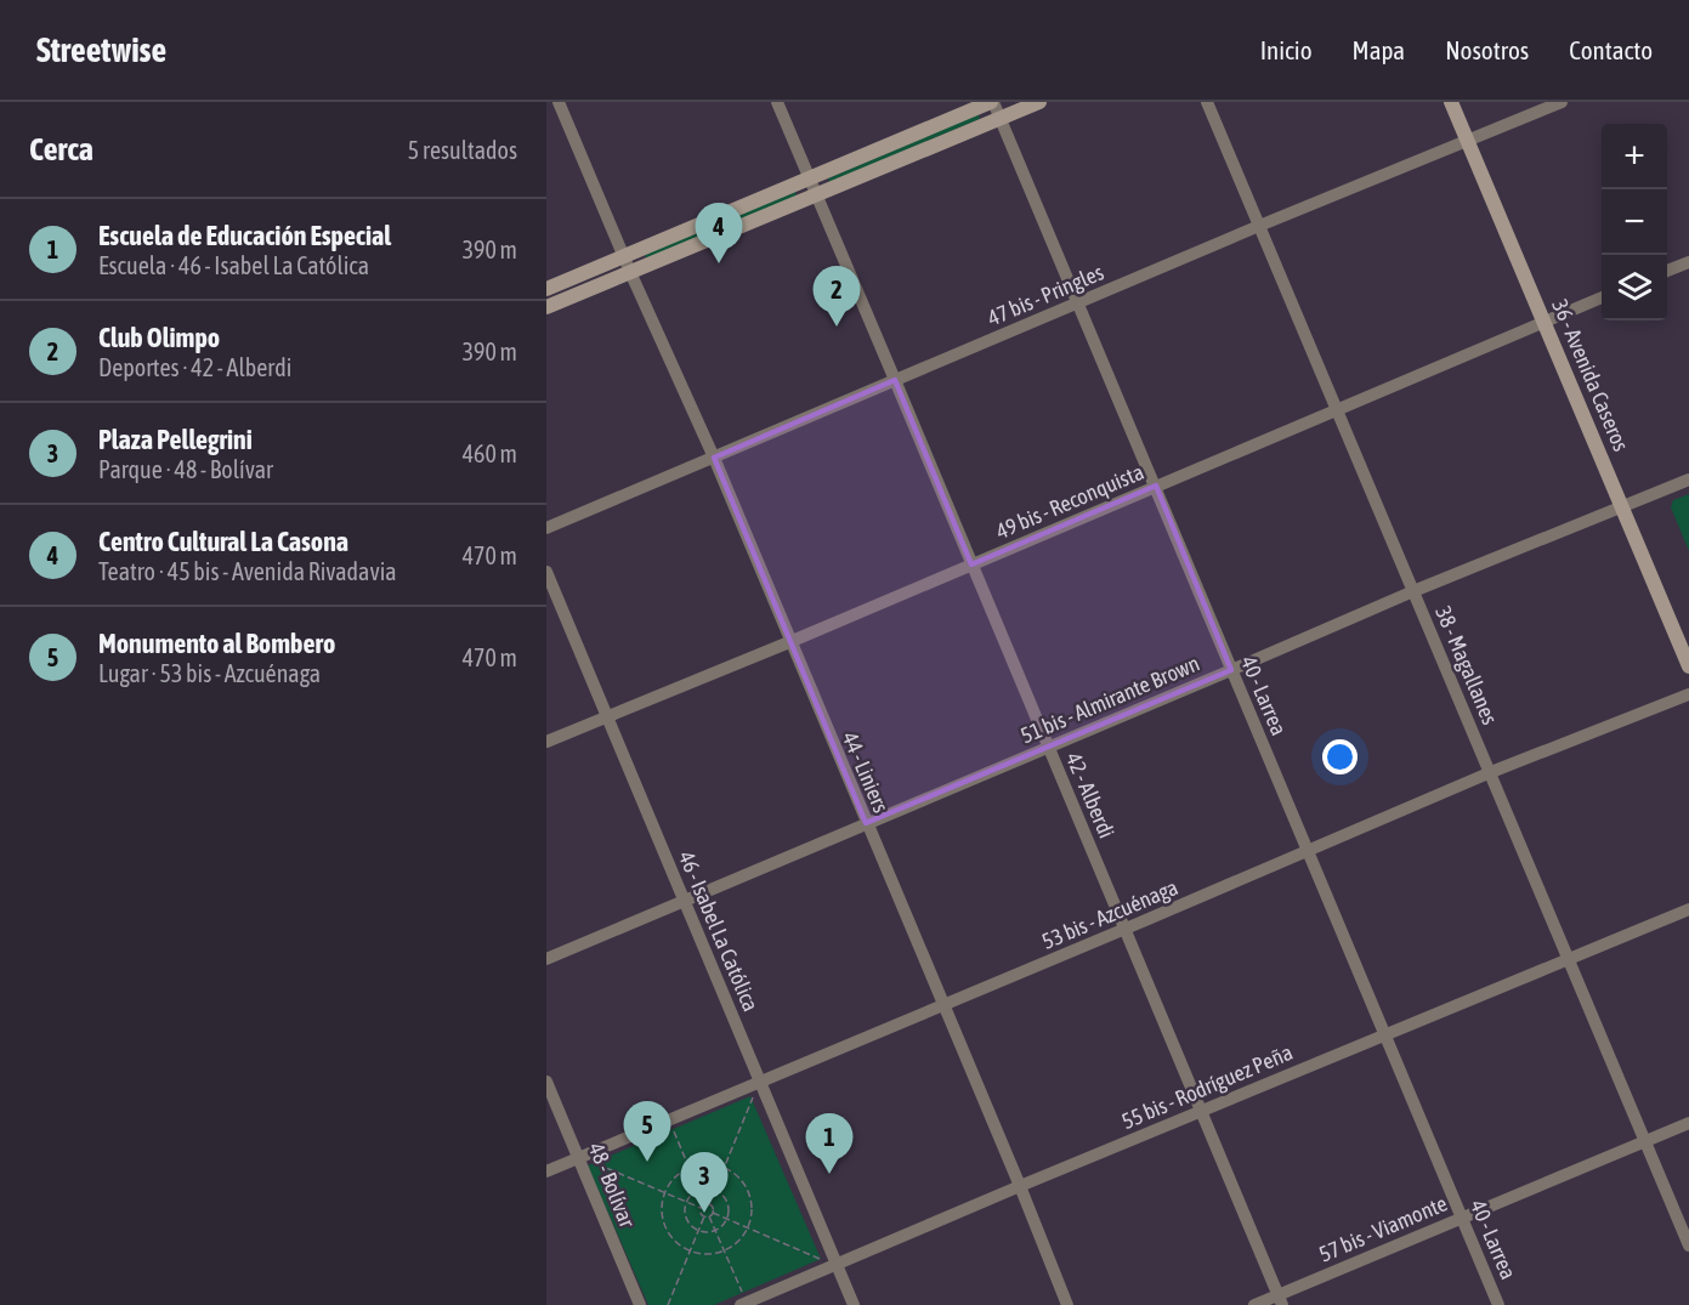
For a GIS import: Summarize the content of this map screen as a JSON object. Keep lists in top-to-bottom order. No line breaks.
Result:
{"streets":{"main road":["36 - Avenida Caseros"],"street":["47 bis - Pringles","49 bis - Reconquista","38 - Magallanes","40 - Larrea","51 bis - Almirante Brown","44 - Liniers","42 - Alberdi","53 bis - Azcuénaga","46 - Isabel La Católica","55 bis - Rodríguez Peña","48 - Bolívar","57 bis - Viamonte"]},"crossings":[["47 bis - Pringles","36 - Avenida Caseros"],["47 bis - Pringles","38 - Magallanes"],["47 bis - Pringles","40 - Larrea"],["47 bis - Pringles","44 - Liniers"],["47 bis - Pringles","42 - Alberdi"],["36 - Avenida Caseros","49 bis - Reconquista"],["36 - Avenida Caseros","51 bis - Almirante Brown"],["49 bis - Reconquista","38 - Magallanes"],["49 bis - Reconquista","40 - Larrea"],["49 bis - Reconquista","44 - Liniers"],["49 bis - Reconquista","42 - Alberdi"],["49 bis - Reconquista","46 - Isabel La Católica"],["38 - Magallanes","51 bis - Almirante Brown"],["38 - Magallanes","53 bis - Azcuénaga"],["38 - Magallanes","55 bis - Rodríguez Peña"],["38 - Magallanes","57 bis - Viamonte"],["40 - Larrea","51 bis - Almirante Brown"],["40 - Larrea","53 bis - Azcuénaga"],["40 - Larrea","55 bis - Rodríguez Peña"],["40 - Larrea","57 bis - Viamonte"],["51 bis - Almirante Brown","44 - Liniers"],["51 bis - Almirante Brown","42 - Alberdi"],["51 bis - Almirante Brown","46 - Isabel La Católica"],["44 - Liniers","53 bis - Azcuénaga"],["44 - Liniers","55 bis - Rodríguez Peña"],["42 - Alberdi","53 bis - Azcuénaga"],["42 - Alberdi","55 bis - Rodríguez Peña"],["42 - Alberdi","57 bis - Viamonte"],["53 bis - Azcuénaga","46 - Isabel La Católica"],["53 bis - Azcuénaga","48 - Bolívar"],["46 - Isabel La Católica","55 bis - Rodríguez Peña"]],"page":{"header":"Streetwise","nav":["Inicio","Mapa","Nosotros","Contacto"],"heading":["Cerca","5 resultados"],"map_buttons":["+","−"],"list":[{"mark":"1","name":"Escuela de Educación Especial","note":"Escuela · 46 - Isabel La Católica","value":"390 m"},{"mark":"2","name":"Club Olimpo","note":"Deportes · 42 - Alberdi","value":"390 m"},{"mark":"3","name":"Plaza Pellegrini","note":"Parque · 48 - Bolívar","value":"460 m"},{"mark":"4","name":"Centro Cultural La Casona","note":"Teatro · 45 bis - Avenida Rivadavia","value":"470 m"},{"mark":"5","name":"Monumento al Bombero","note":"Lugar · 53 bis - Azcuénaga","value":"470 m"}],"pins":["4","2","5","1","3"]}}
